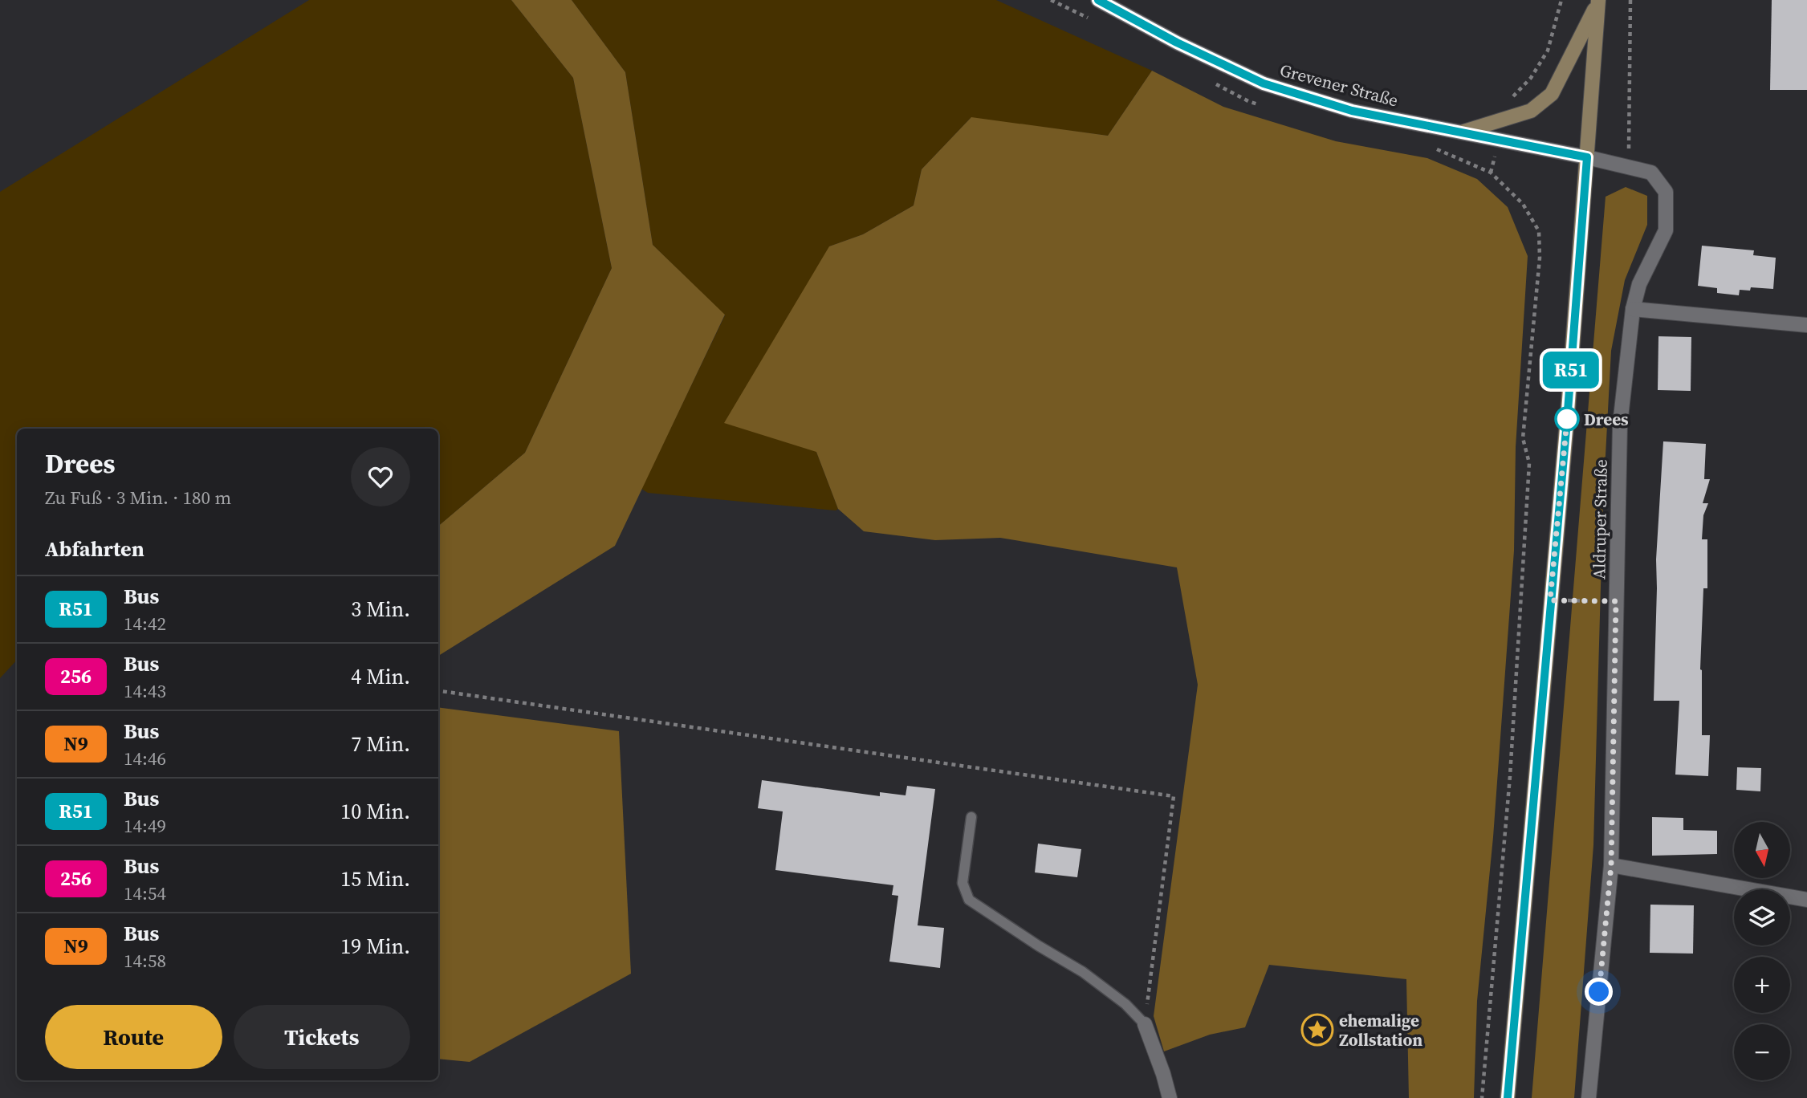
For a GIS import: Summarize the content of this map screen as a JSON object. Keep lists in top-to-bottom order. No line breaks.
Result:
{"streets":{"street":["Grevener Straße","Aldruper Straße"]},"crossings":[["Grevener Straße","Aldruper Straße"]],"places":{"other":["Drees"],"place":["ehemalige Zollstation"]},"lines":["bus line R51"],"north":"bottom","page":{"on_map":"R51","heading":[["Drees","Zu Fuß · 3 Min. · 180 m"],"Abfahrten"],"list":[{"mark":"R51","name":"Bus","note":"14:42","value":"3 Min."},{"mark":"256","name":"Bus","note":"14:43","value":"4 Min."},{"mark":"N9","name":"Bus","note":"14:46","value":"7 Min."},{"mark":"R51","name":"Bus","note":"14:49","value":"10 Min."},{"mark":"256","name":"Bus","note":"14:54","value":"15 Min."},{"mark":"N9","name":"Bus","note":"14:58","value":"19 Min."}],"map_buttons":["+","−"],"buttons":["Route","Tickets"]}}
